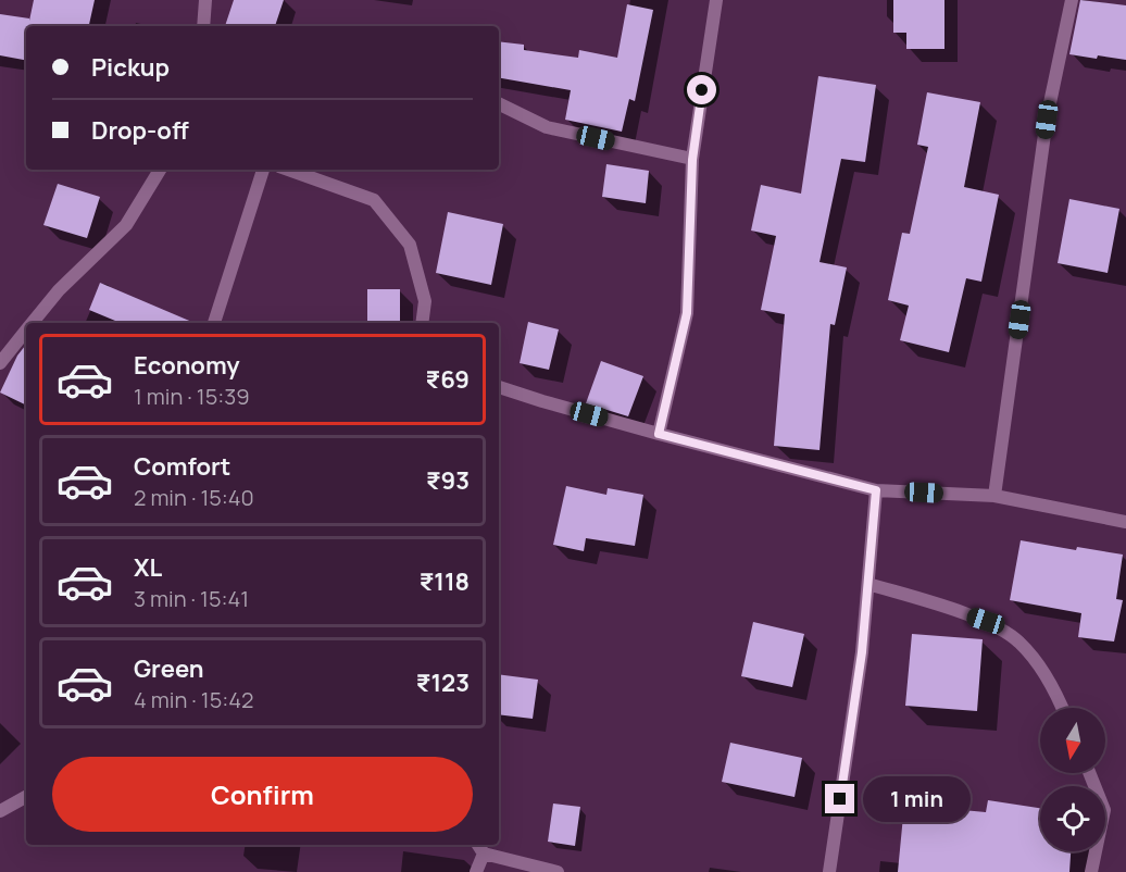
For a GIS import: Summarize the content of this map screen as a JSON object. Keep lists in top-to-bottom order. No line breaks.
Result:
{"north":"bottom","page":{"banner":["Pickup","Drop-off"],"list":[{"name":"Economy","note":"1 min · 15:39","value":"₹69"},{"name":"Comfort","note":"2 min · 15:40","value":"₹93"},{"name":"XL","note":"3 min · 15:41","value":"₹118"},{"name":"Green","note":"4 min · 15:42","value":"₹123"}],"buttons":"Confirm","bubble":"1 min"}}
